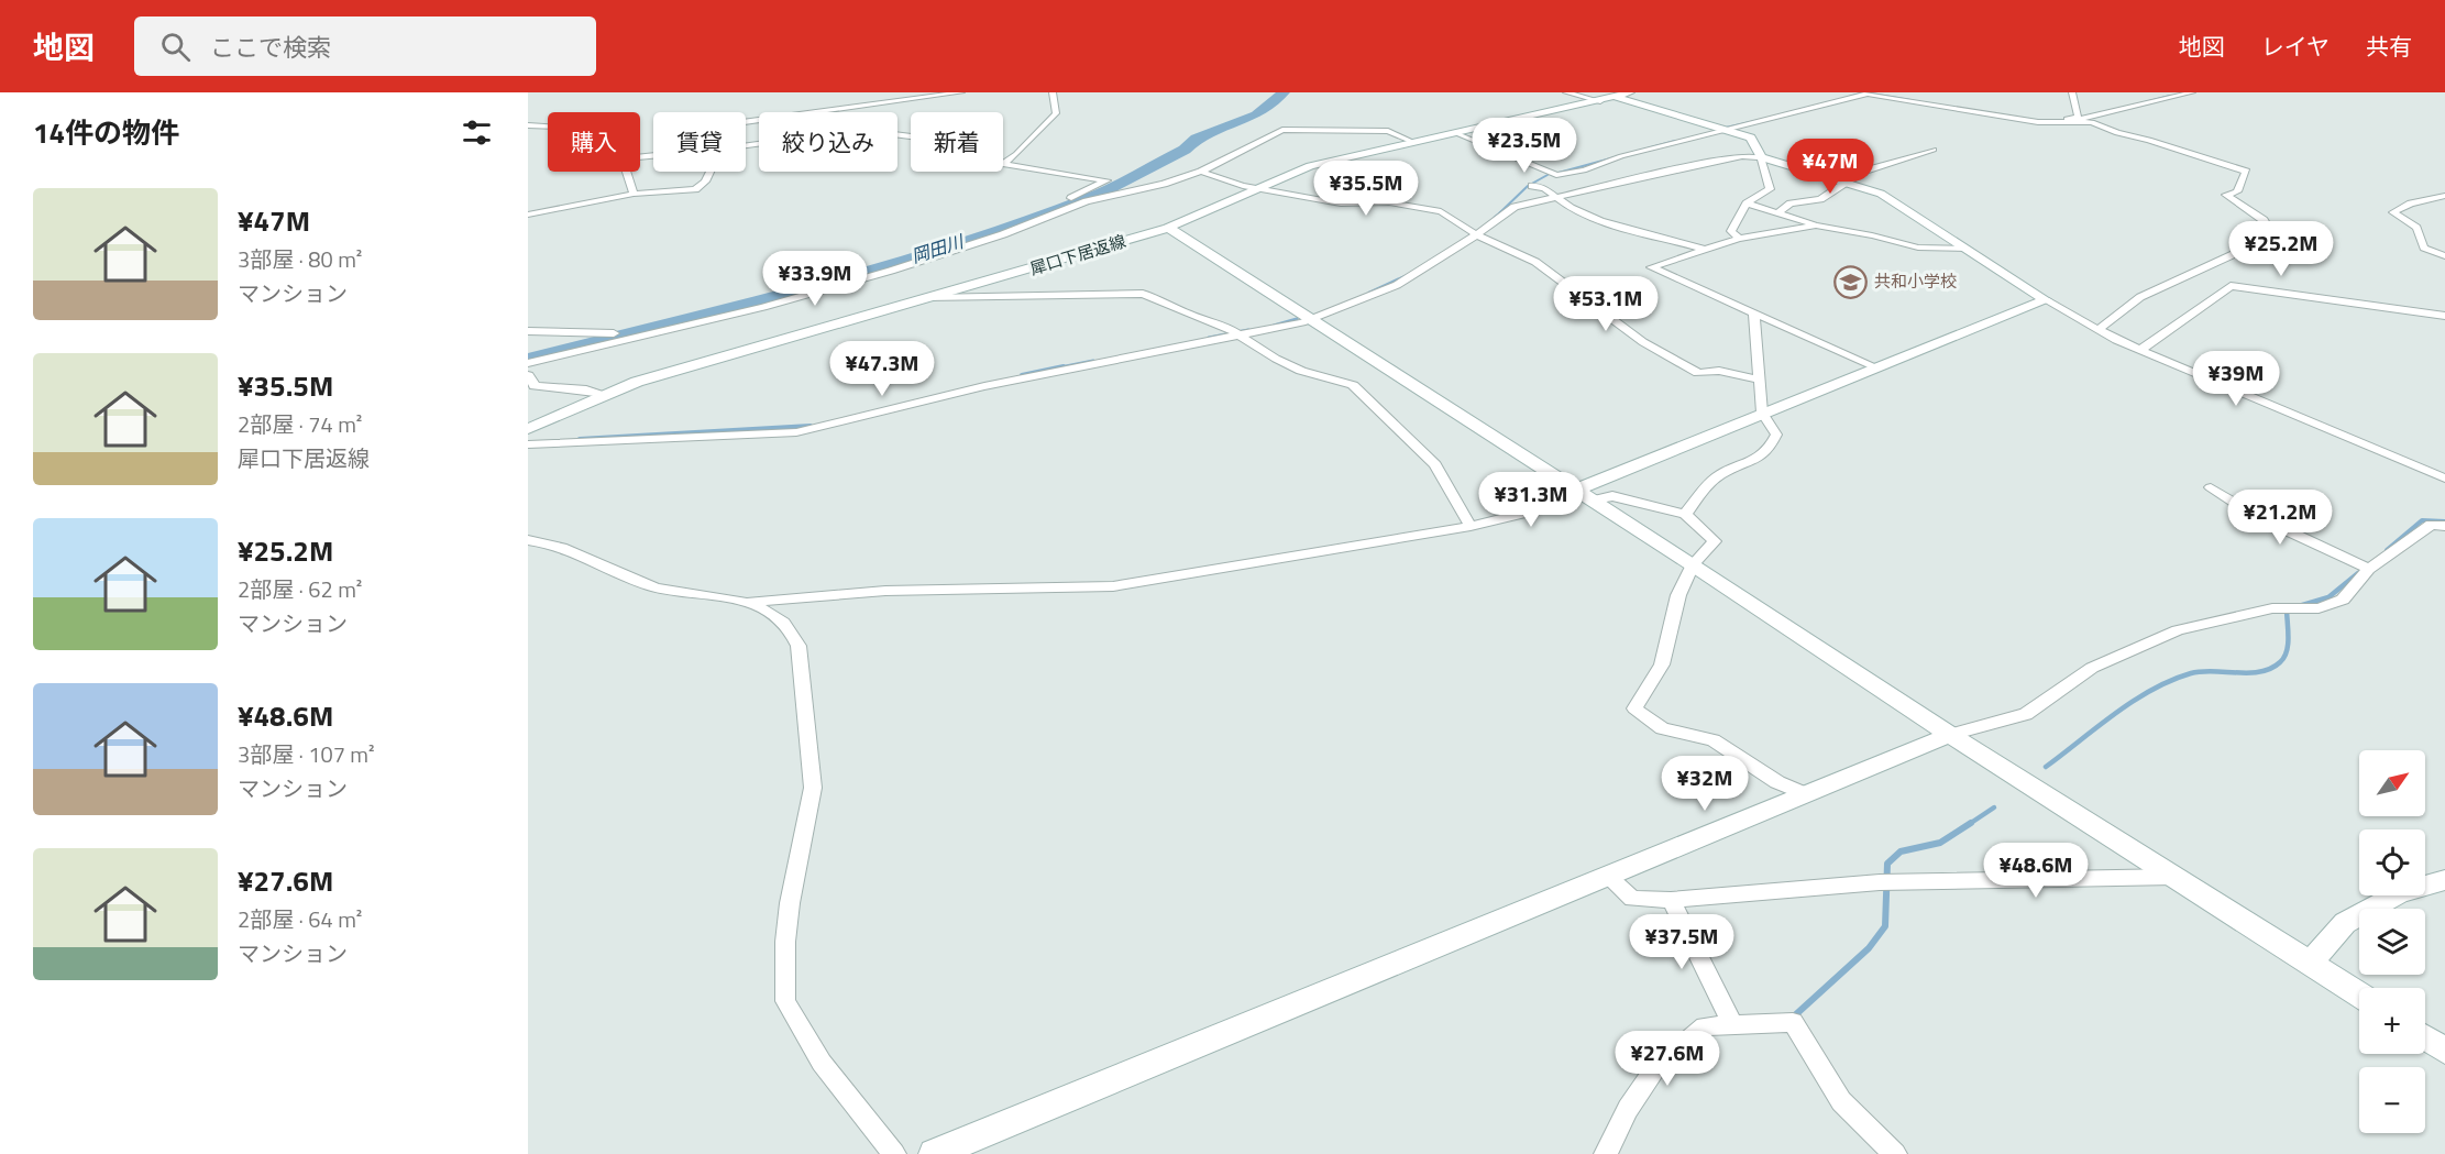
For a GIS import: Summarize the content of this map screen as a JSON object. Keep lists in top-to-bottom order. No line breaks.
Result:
{"streets":{"street":["犀口下居返線"]},"water":["岡田川"],"places":{"school or university":["共和小学校"]},"north":"top right","page":{"header":"地図","search":"ここで検索","nav":["地図","レイヤ","共有"],"heading":"14件の物件","chip":["購入","賃貸","絞り込み","新着"],"price":["¥23.5M","¥47M","¥35.5M","¥25.2M","¥33.9M","¥53.1M","¥47.3M","¥39M","¥31.3M","¥21.2M","¥32M","¥48.6M","¥37.5M","¥27.6M"],"list":[{"name":"¥47M","note":"3部屋 · 80 m² · マンション"},{"name":"¥35.5M","note":"2部屋 · 74 m² · 犀口下居返線"},{"name":"¥25.2M","note":"2部屋 · 62 m² · マンション"},{"name":"¥48.6M","note":"3部屋 · 107 m² · マンション"},{"name":"¥27.6M","note":"2部屋 · 64 m² · マンション"}],"map_buttons":["+","−"]}}
